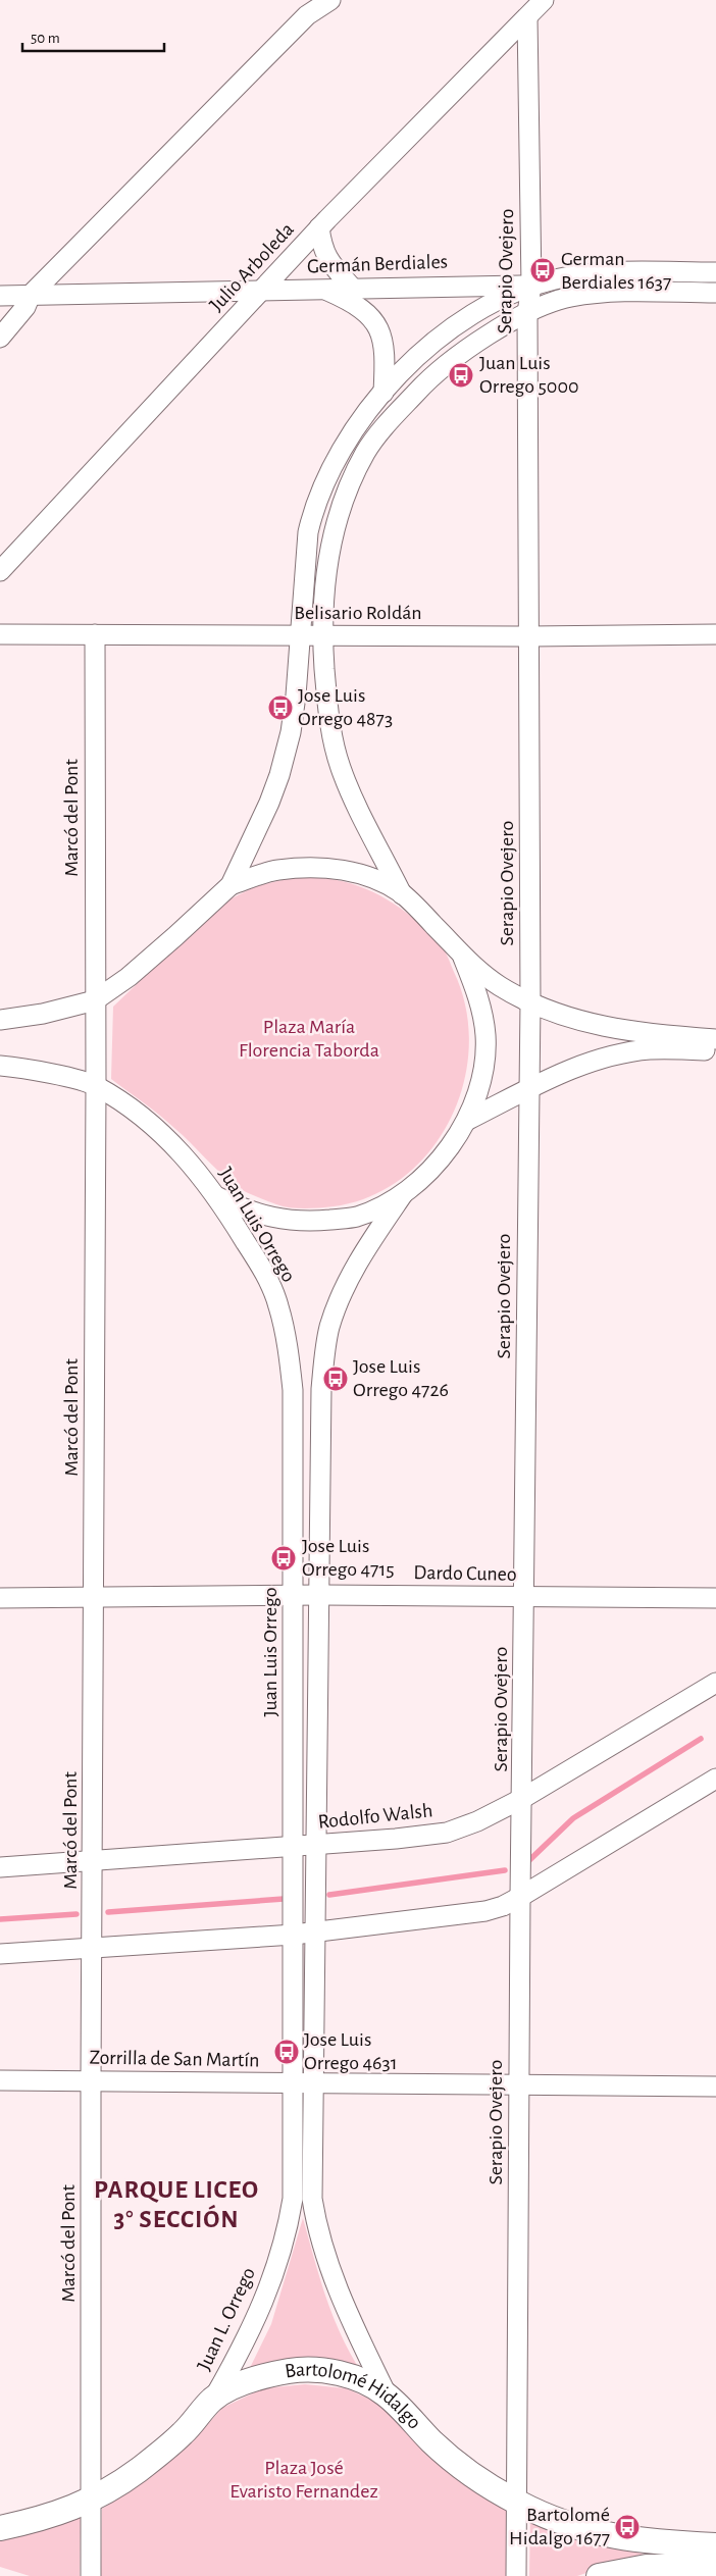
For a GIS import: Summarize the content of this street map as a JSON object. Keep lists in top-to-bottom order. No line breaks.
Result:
{"streets":{"street":["Germán Berdiales","Julio Arboleda","Serapio Ovejero","Belisario Roldán","Marcó del Pont","Juan Luis Orrego","Dardo Cuneo","Rodolfo Walsh","Zorrilla de San Martín","Juan L. Orrego","Bartolomé Hidalgo"]},"crossings":[["Germán Berdiales","Julio Arboleda"],["Germán Berdiales","Serapio Ovejero"],["Julio Arboleda","Serapio Ovejero"],["Serapio Ovejero","Belisario Roldán"],["Serapio Ovejero","Dardo Cuneo"],["Serapio Ovejero","Rodolfo Walsh"],["Serapio Ovejero","Zorrilla de San Martín"],["Serapio Ovejero","Bartolomé Hidalgo"],["Belisario Roldán","Marcó del Pont"],["Marcó del Pont","Juan Luis Orrego"],["Marcó del Pont","Dardo Cuneo"],["Marcó del Pont","Rodolfo Walsh"],["Marcó del Pont","Zorrilla de San Martín"],["Marcó del Pont","Bartolomé Hidalgo"],["Juan Luis Orrego","Dardo Cuneo"],["Juan Luis Orrego","Rodolfo Walsh"],["Juan Luis Orrego","Zorrilla de San Martín"],["Juan Luis Orrego","Juan L. Orrego"],["Juan L. Orrego","Bartolomé Hidalgo"]],"districts":["PARQUE LICEO 3° SECCIÓN"],"parks":["Plaza María Florencia Taborda","Plaza José Evaristo Fernandez"],"places":{"bus stop":["German Berdiales 1637","Juan Luis Orrego 5000","Jose Luis Orrego 4873","Jose Luis Orrego 4726","Jose Luis Orrego 4715","Jose Luis Orrego 4631","Bartolomé Hidalgo 1677"]},"scale_bar":"50 m"}
